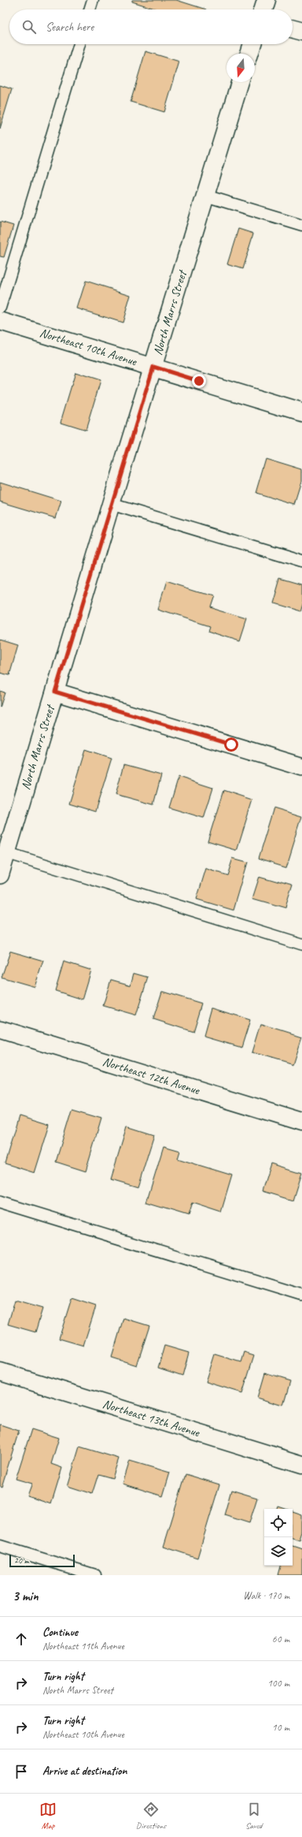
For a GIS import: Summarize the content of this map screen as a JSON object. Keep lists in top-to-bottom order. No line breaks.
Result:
{"streets":{"street":["North Marrs Street","Northeast 10th Avenue","Northeast 12th Avenue","Northeast 13th Avenue"]},"crossings":[["North Marrs Street","Northeast 10th Avenue"]],"scale_bar":"20 m","north":"bottom","page":{"search":"Search here","scale":"20 m","heading":["3 min","Walk · 170 m"],"list":[["Continue","Northeast 11th Avenue","60 m"],["Turn right","North Marrs Street","100 m"],["Turn right","Northeast 10th Avenue","10 m"],"Arrive at destination"],"nav":["Map","Directions","Saved"]}}
